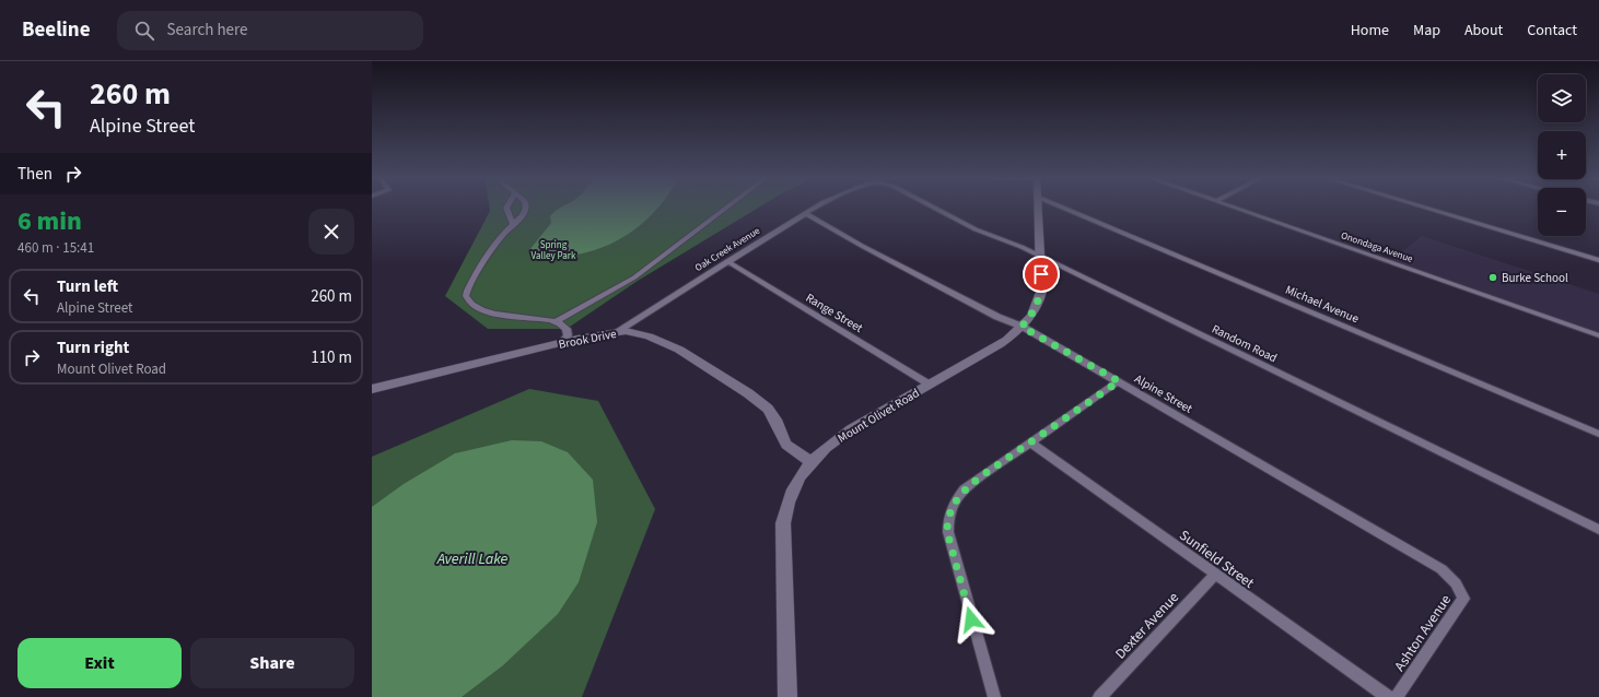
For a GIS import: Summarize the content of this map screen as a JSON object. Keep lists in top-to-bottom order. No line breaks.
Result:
{"streets":{"street":["Onondaga Avenue","Oak Creek Avenue","Michael Avenue","Range Street","Brook Drive","Random Road","Alpine Street","Mount Olivet Road","Sunfield Street","Dexter Avenue","Ashton Avenue"]},"crossings":[["Oak Creek Avenue","Range Street"],["Oak Creek Avenue","Brook Drive"],["Oak Creek Avenue","Alpine Street"],["Range Street","Mount Olivet Road"],["Brook Drive","Mount Olivet Road"],["Random Road","Mount Olivet Road"],["Alpine Street","Mount Olivet Road"],["Alpine Street","Ashton Avenue"],["Sunfield Street","Dexter Avenue"]],"water":["Averill Lake"],"parks":["Spring Valley Park"],"places":["Burke School"],"page":{"header":"Beeline","search":"Search here","nav":["Home","Map","About","Contact"],"turn":["260 m","Alpine Street"],"map_buttons":["+","−"],"then":"Then","heading":["6 min","460 m · 15:41"],"list":[{"name":"Turn left","note":"Alpine Street","value":"260 m"},{"name":"Turn right","note":"Mount Olivet Road","value":"110 m"}],"buttons":["Exit","Share"]}}
